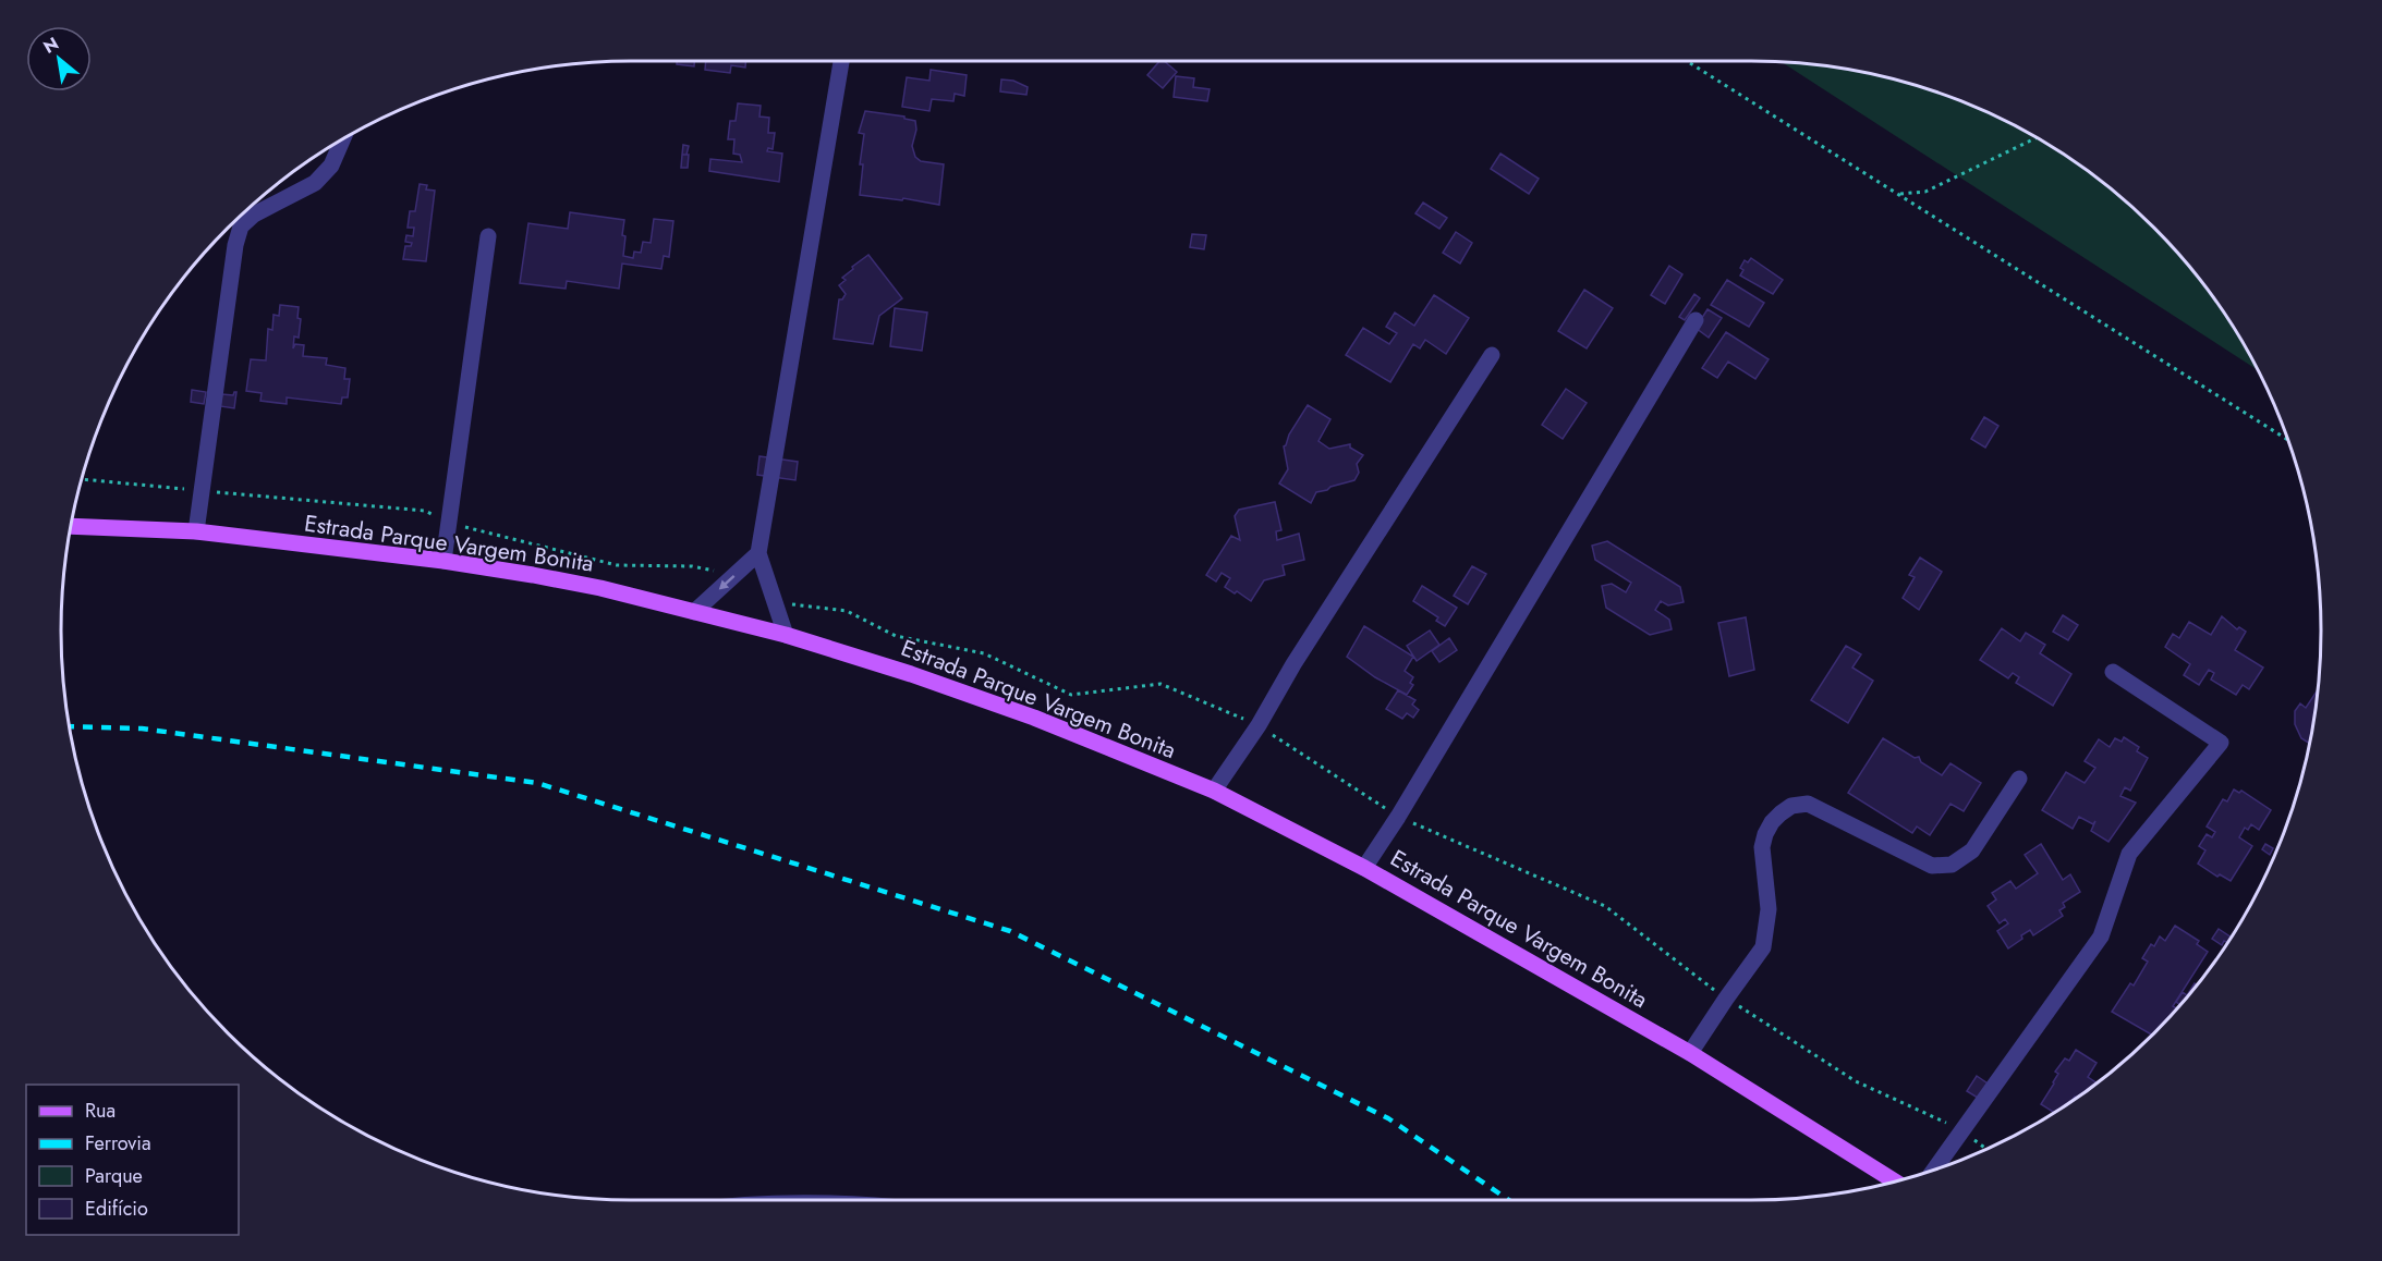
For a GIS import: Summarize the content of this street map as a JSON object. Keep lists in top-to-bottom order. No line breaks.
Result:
{"streets":{"main road":["Estrada Parque Vargem Bonita"]},"legend":["Rua","Ferrovia","Parque","Edifício"],"north":"top left"}
